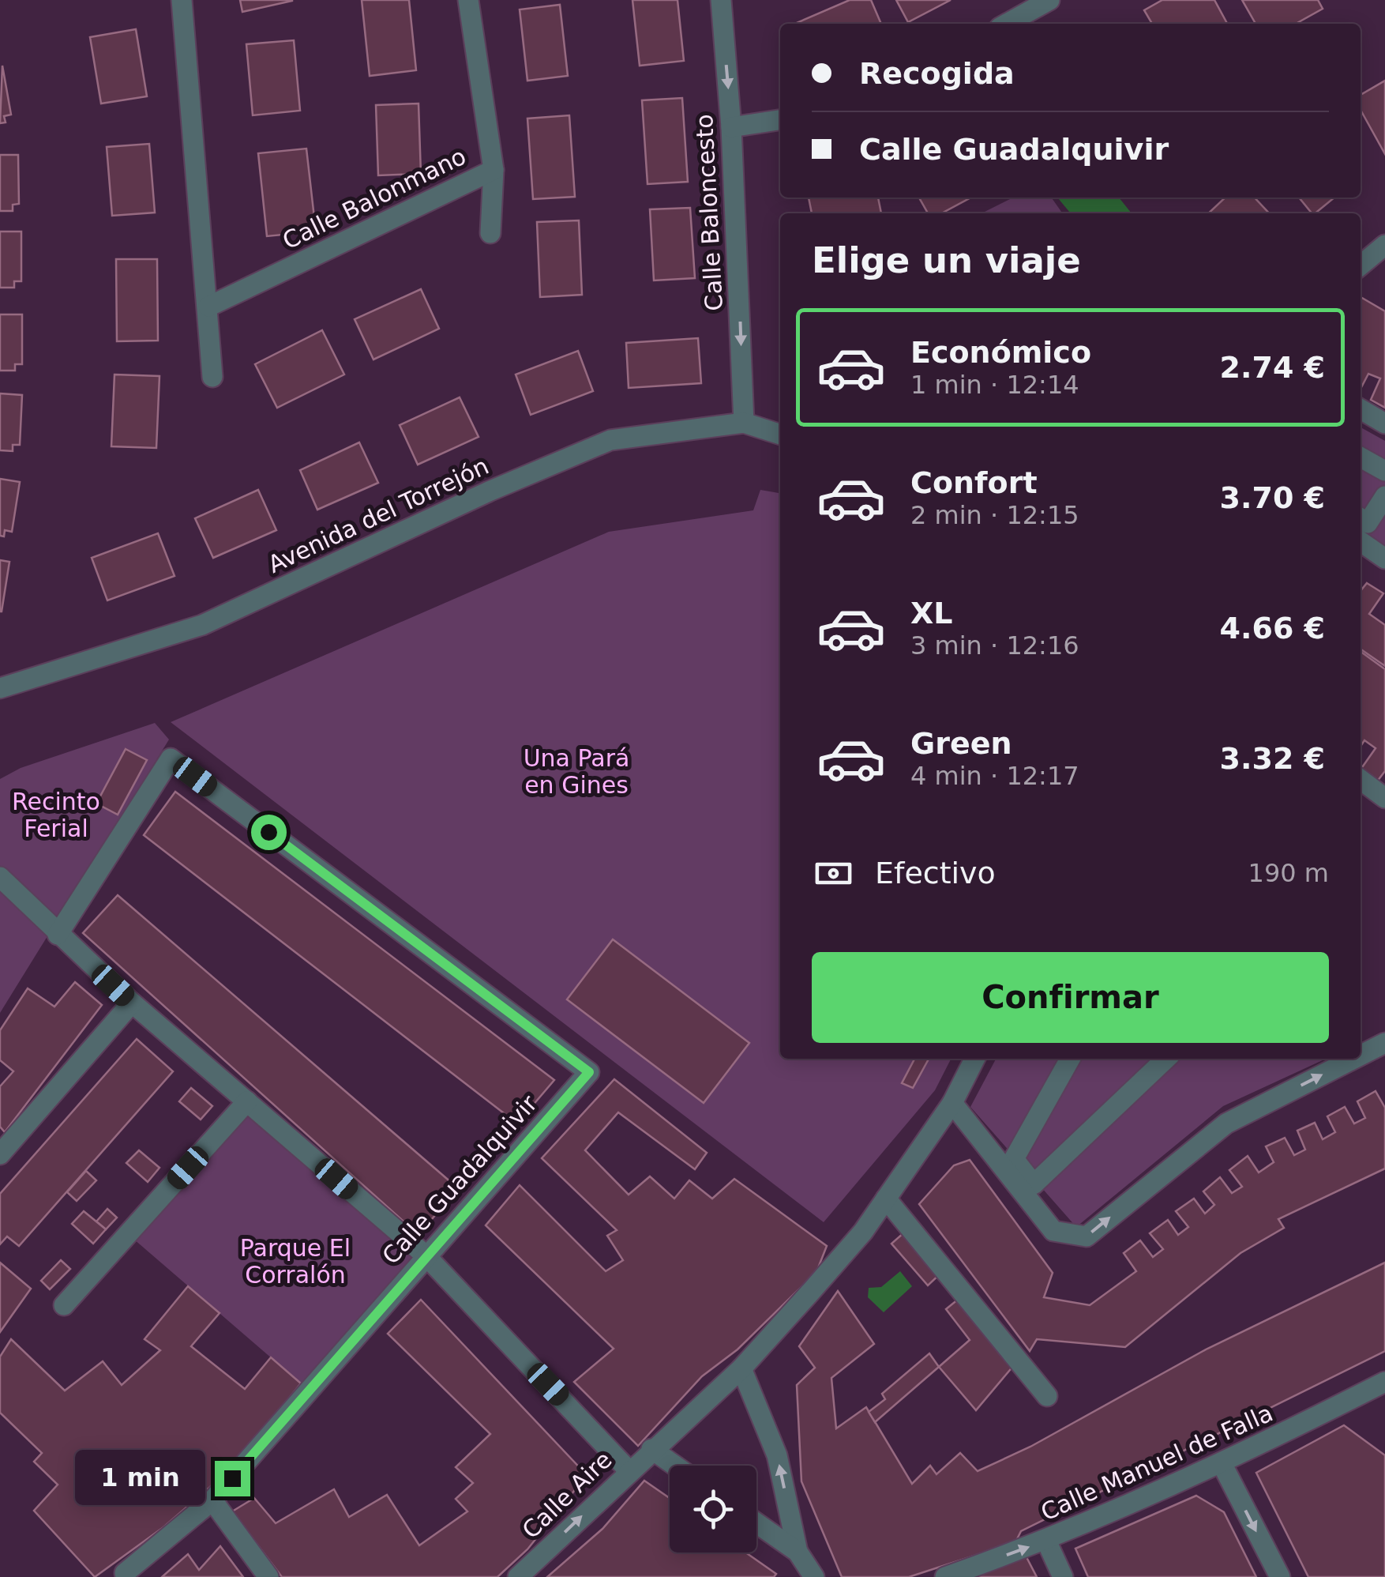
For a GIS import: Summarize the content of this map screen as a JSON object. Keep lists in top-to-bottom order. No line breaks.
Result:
{"streets":{"street":["Calle Balonmano","Calle Baloncesto","Avenida del Torrejón","Calle Guadalquivir","Calle Manuel de Falla","Calle Aire"]},"crossings":[["Calle Baloncesto","Avenida del Torrejón"]],"one_way":["Calle Baloncesto"],"parks":["Una Pará en Gines","Recinto Ferial","Parque El Corralón"],"page":{"banner":["Recogida","Calle Guadalquivir"],"heading":"Elige un viaje","list":[{"name":"Económico","note":"1 min · 12:14","value":"2.74 €"},{"name":"Confort","note":"2 min · 12:15","value":"3.70 €"},{"name":"XL","note":"3 min · 12:16","value":"4.66 €"},{"name":"Green","note":"4 min · 12:17","value":"3.32 €"}],"pay":["Efectivo","190 m"],"buttons":"Confirmar","bubble":"1 min"}}
